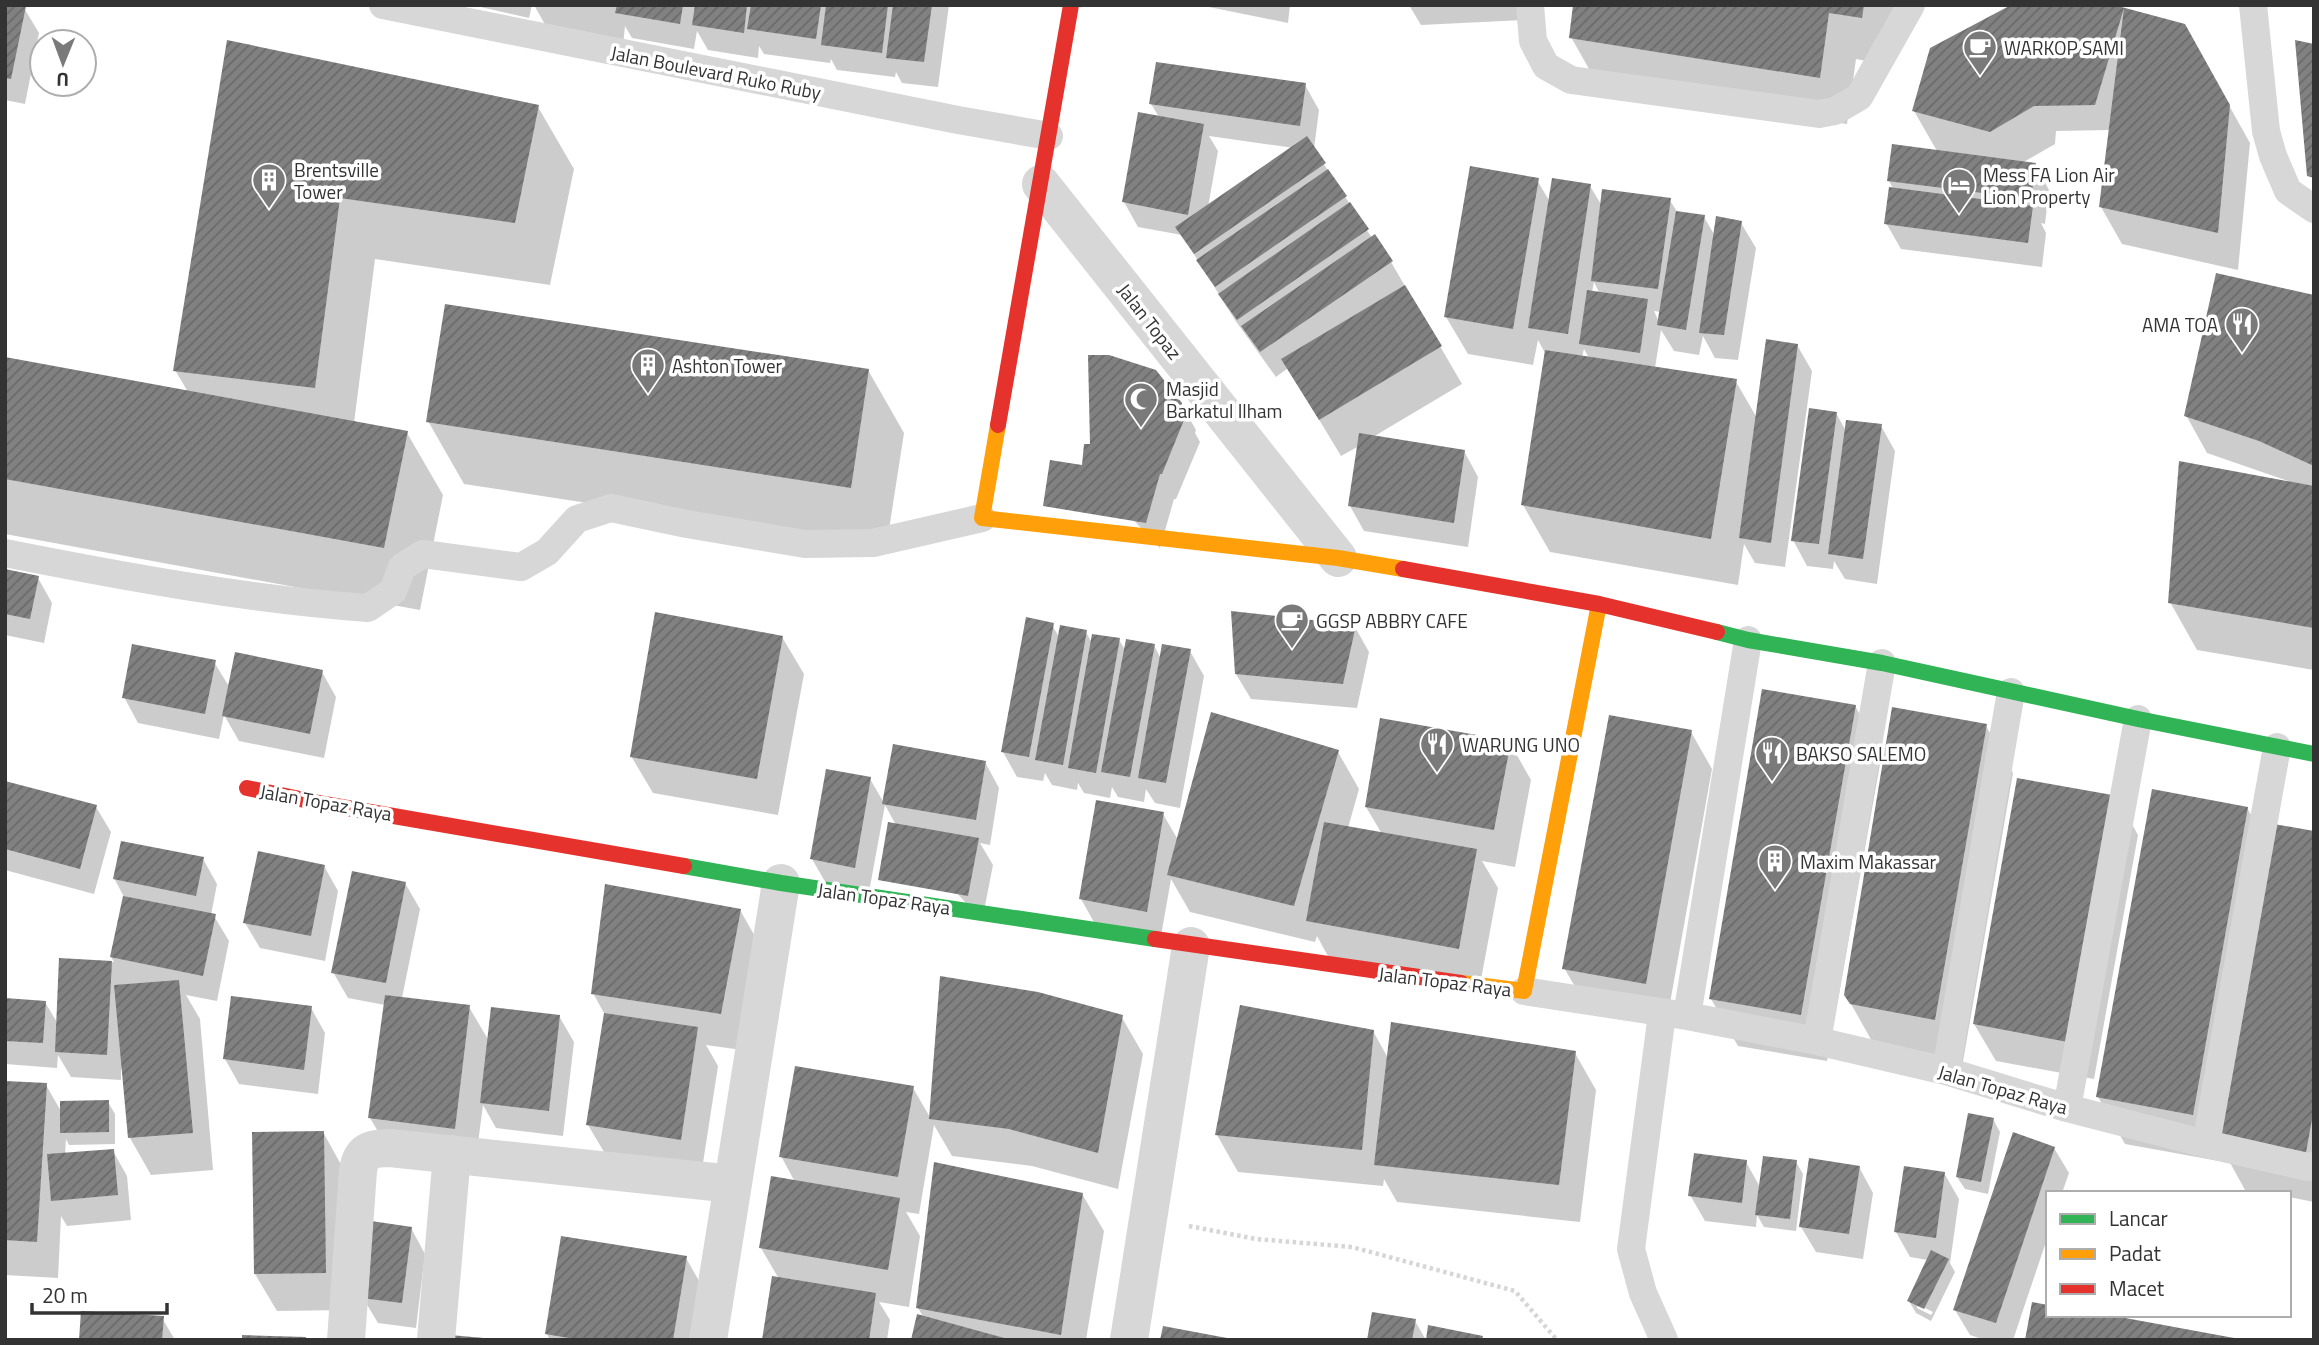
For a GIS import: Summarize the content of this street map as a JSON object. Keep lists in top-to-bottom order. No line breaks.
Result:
{"streets":{"street":["Jalan Topaz","Jalan Topaz Raya"],"lane":["Jalan Boulevard Ruko Ruby"]},"places":{"cafe":["WARKOP SAMI","GGSP ABBRY CAFE"],"building":["Brentsville Tower","Ashton Tower","Maxim Makassar"],"hotel":["Mess FA Lion Air Lion Property"],"restaurant":["AMA TOA","WARUNG UNO","BAKSO SALEMO"],"mosque":["Masjid Barkatul Ilham"]},"legend":["Lancar","Padat","Macet"],"scale_bar":"20 m","north":"bottom"}
